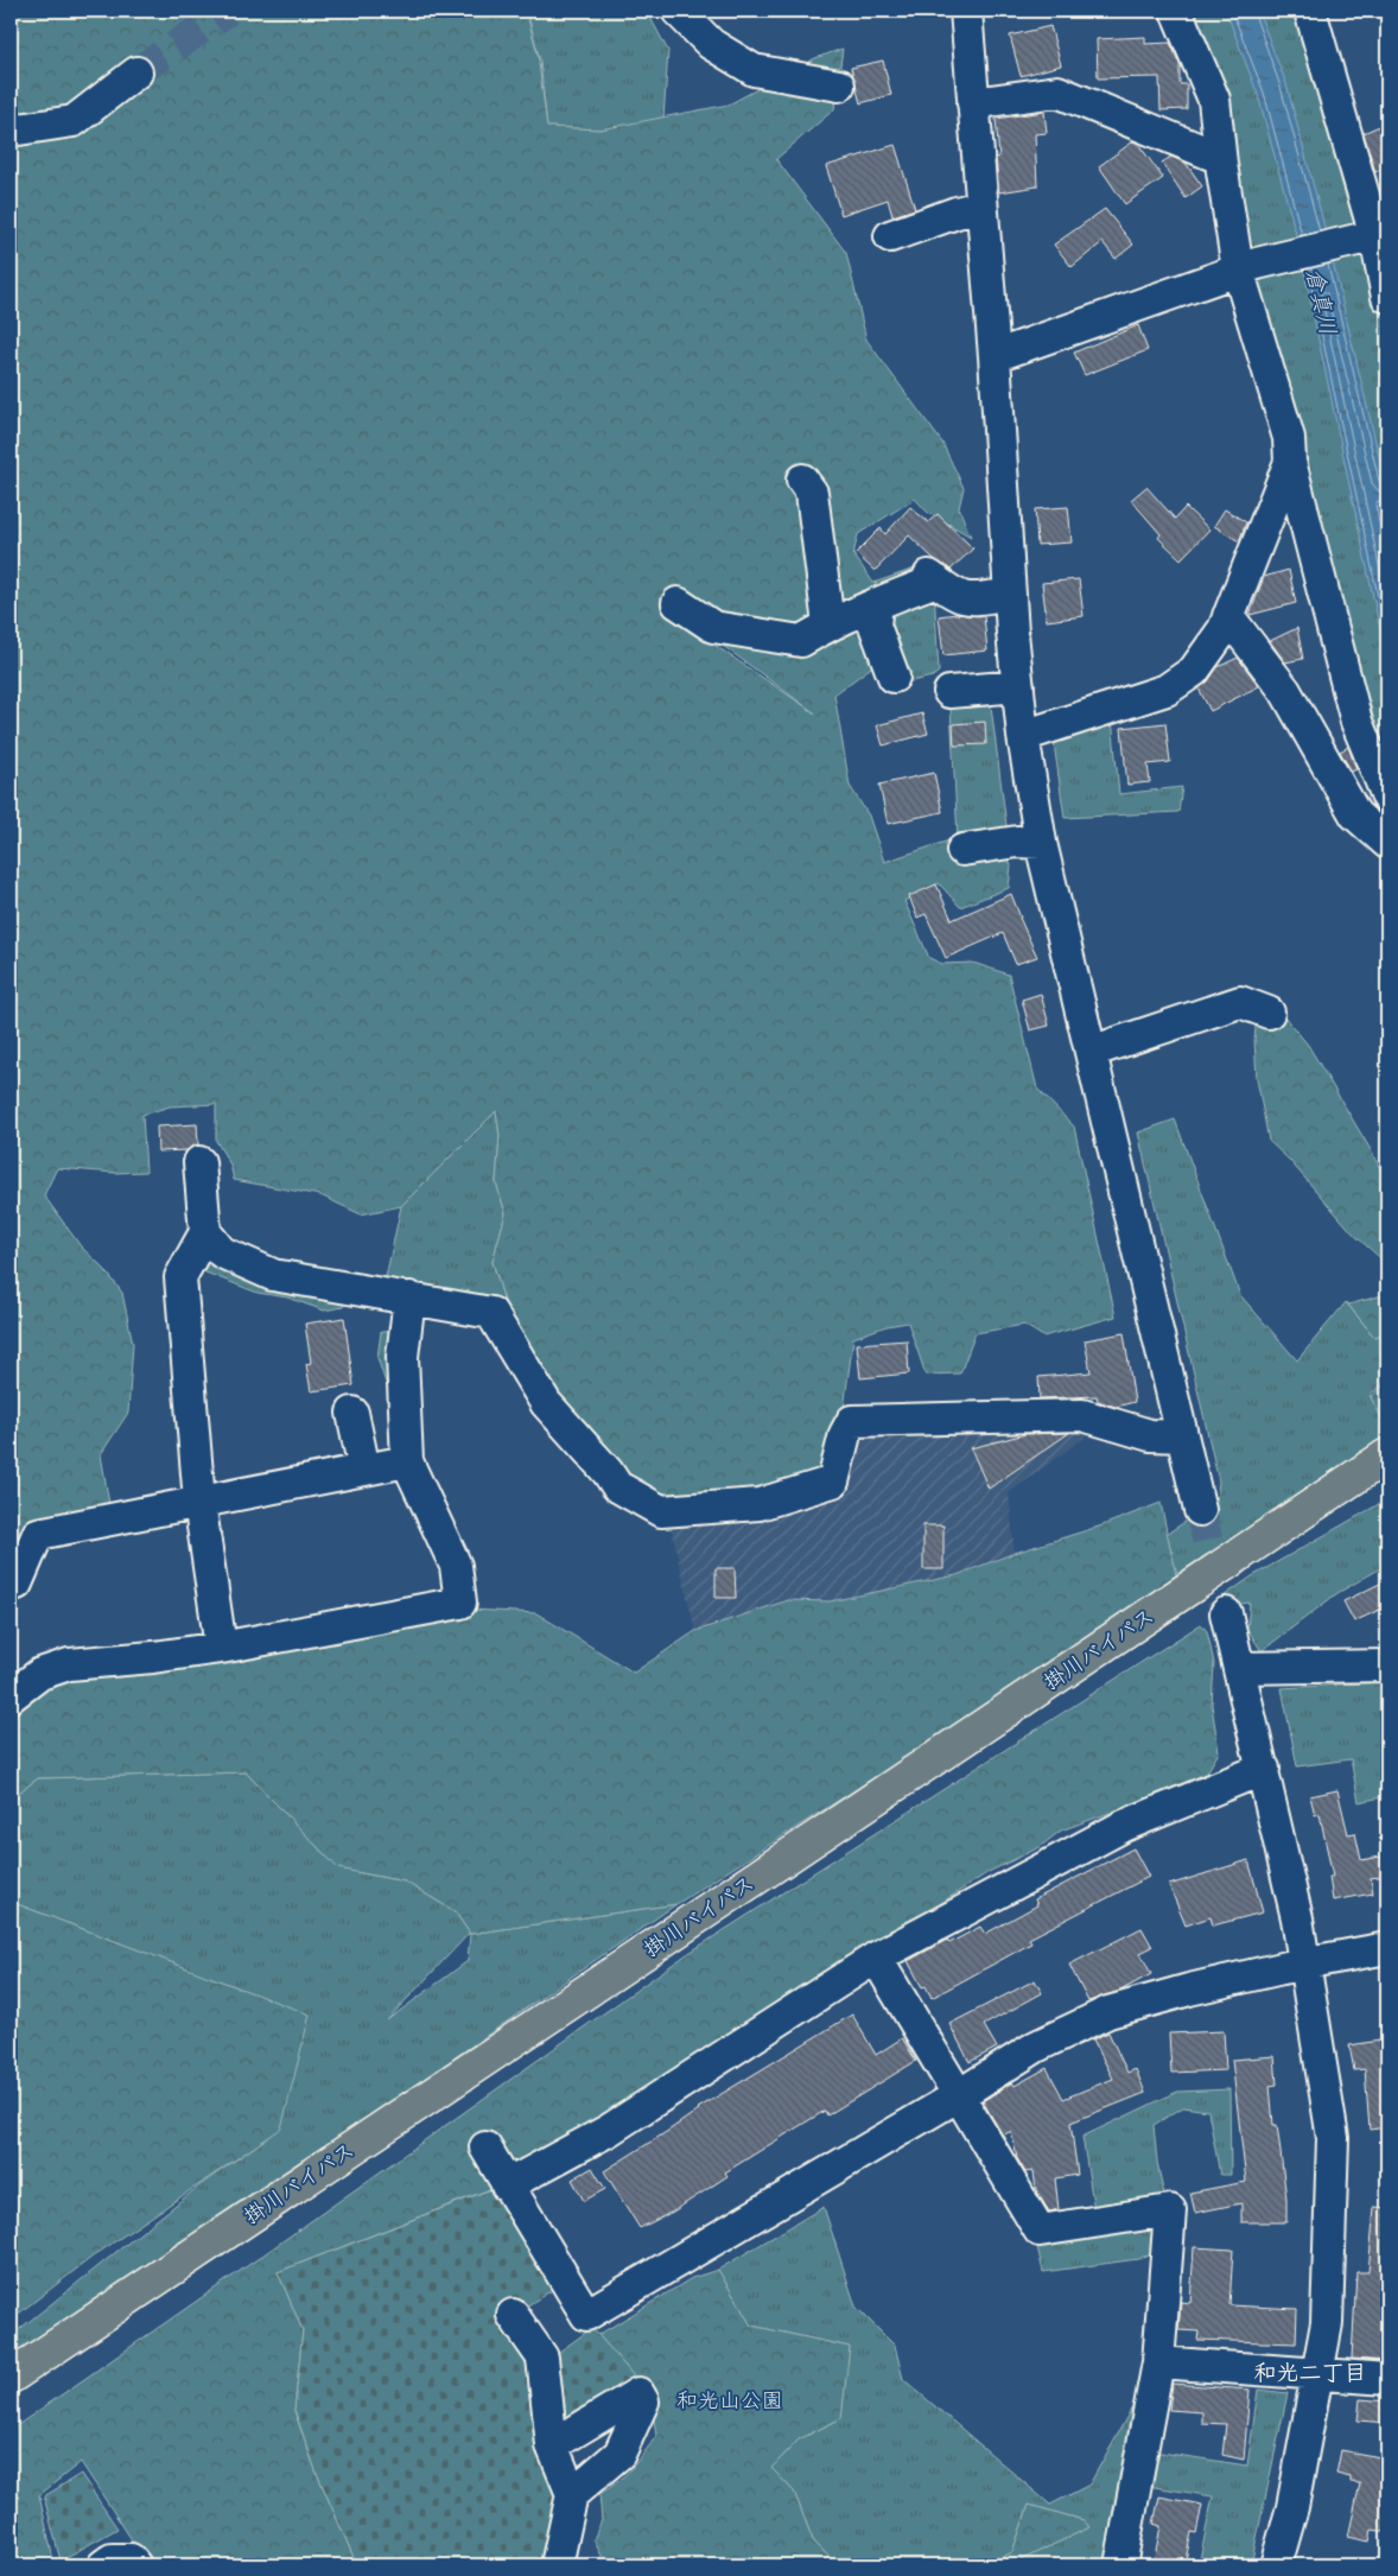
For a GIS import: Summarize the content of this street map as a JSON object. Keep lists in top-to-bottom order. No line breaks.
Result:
{"streets":{"highway":["掛川バイパス"]},"districts":["和光二丁目"],"water":["倉真川"],"parks":["和光山公園"]}
